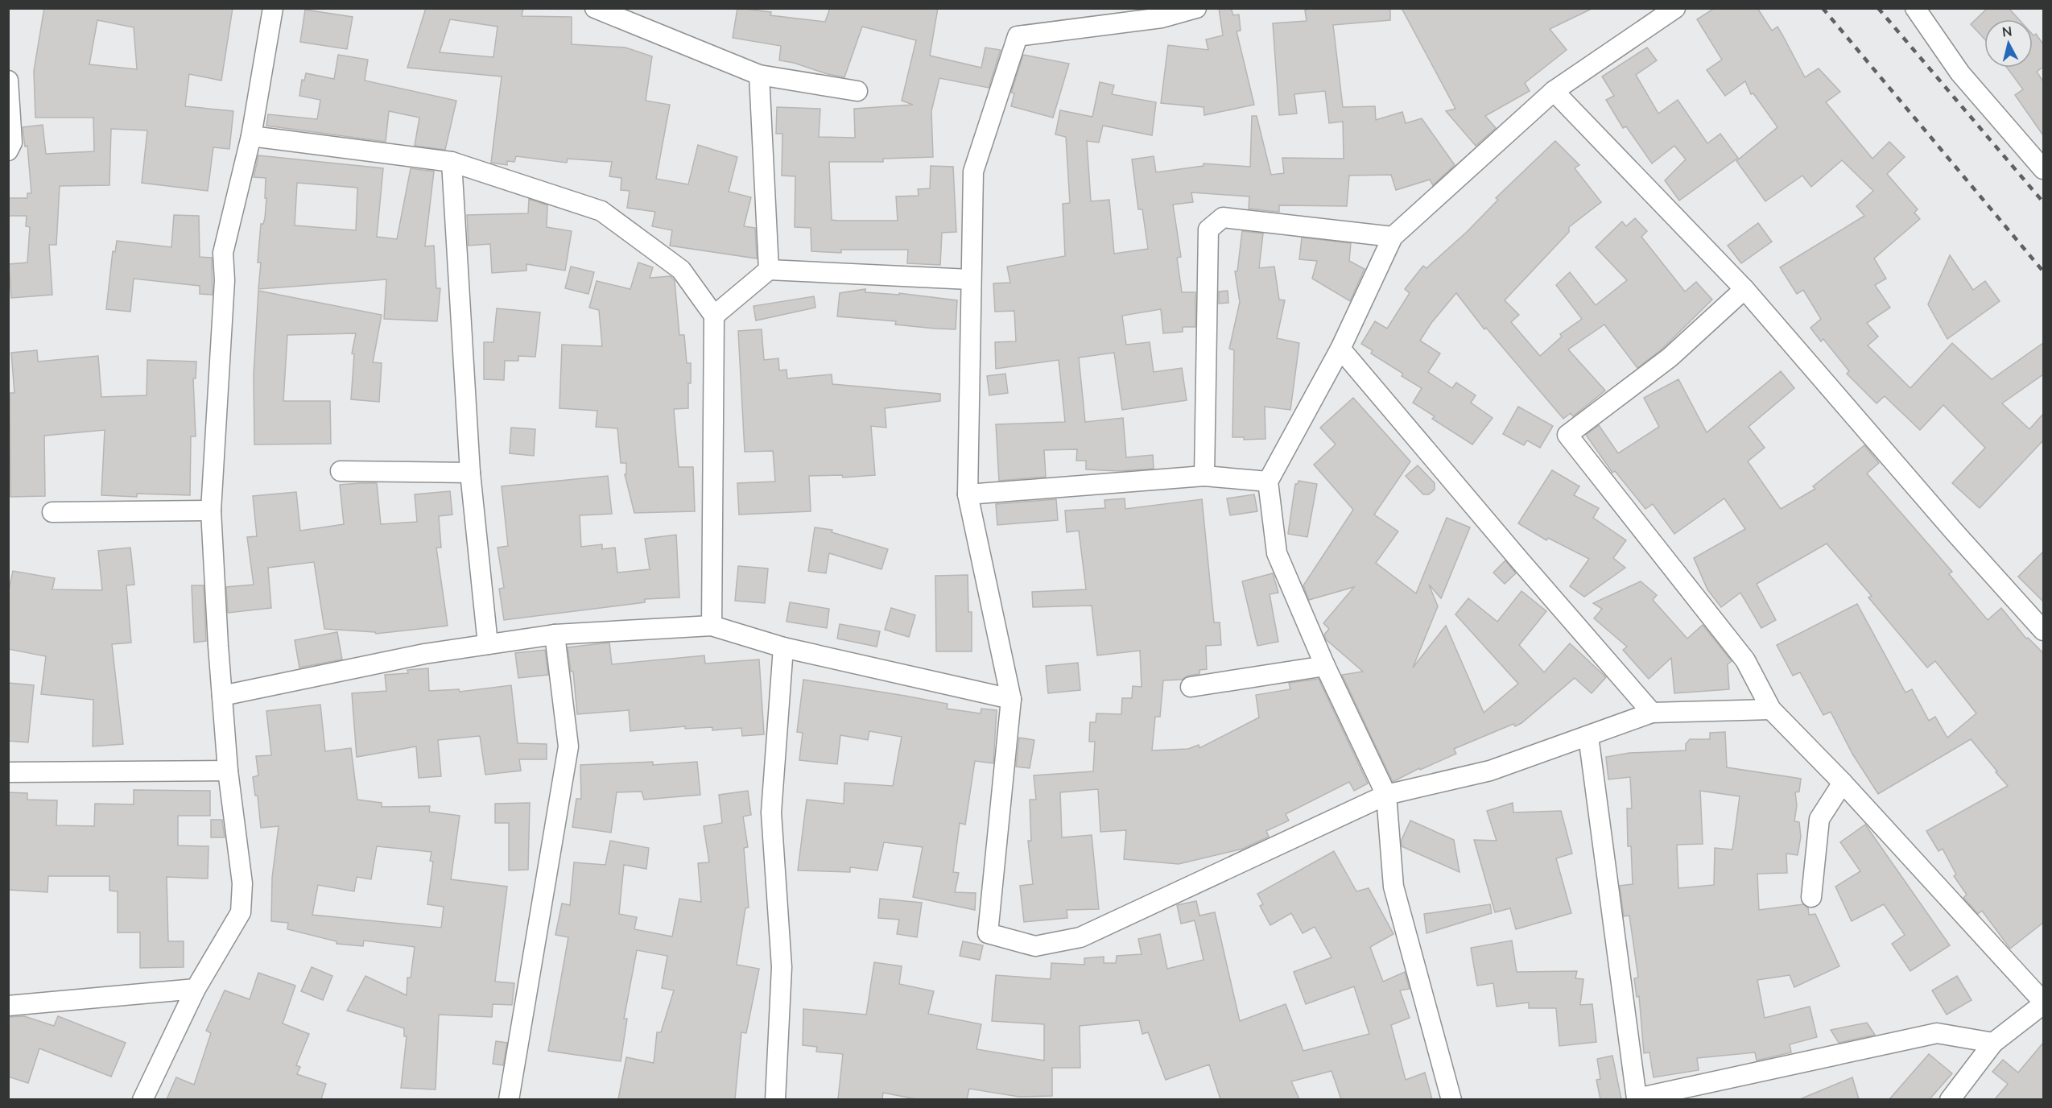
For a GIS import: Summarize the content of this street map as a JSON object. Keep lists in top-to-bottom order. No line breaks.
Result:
{"north":"top"}
